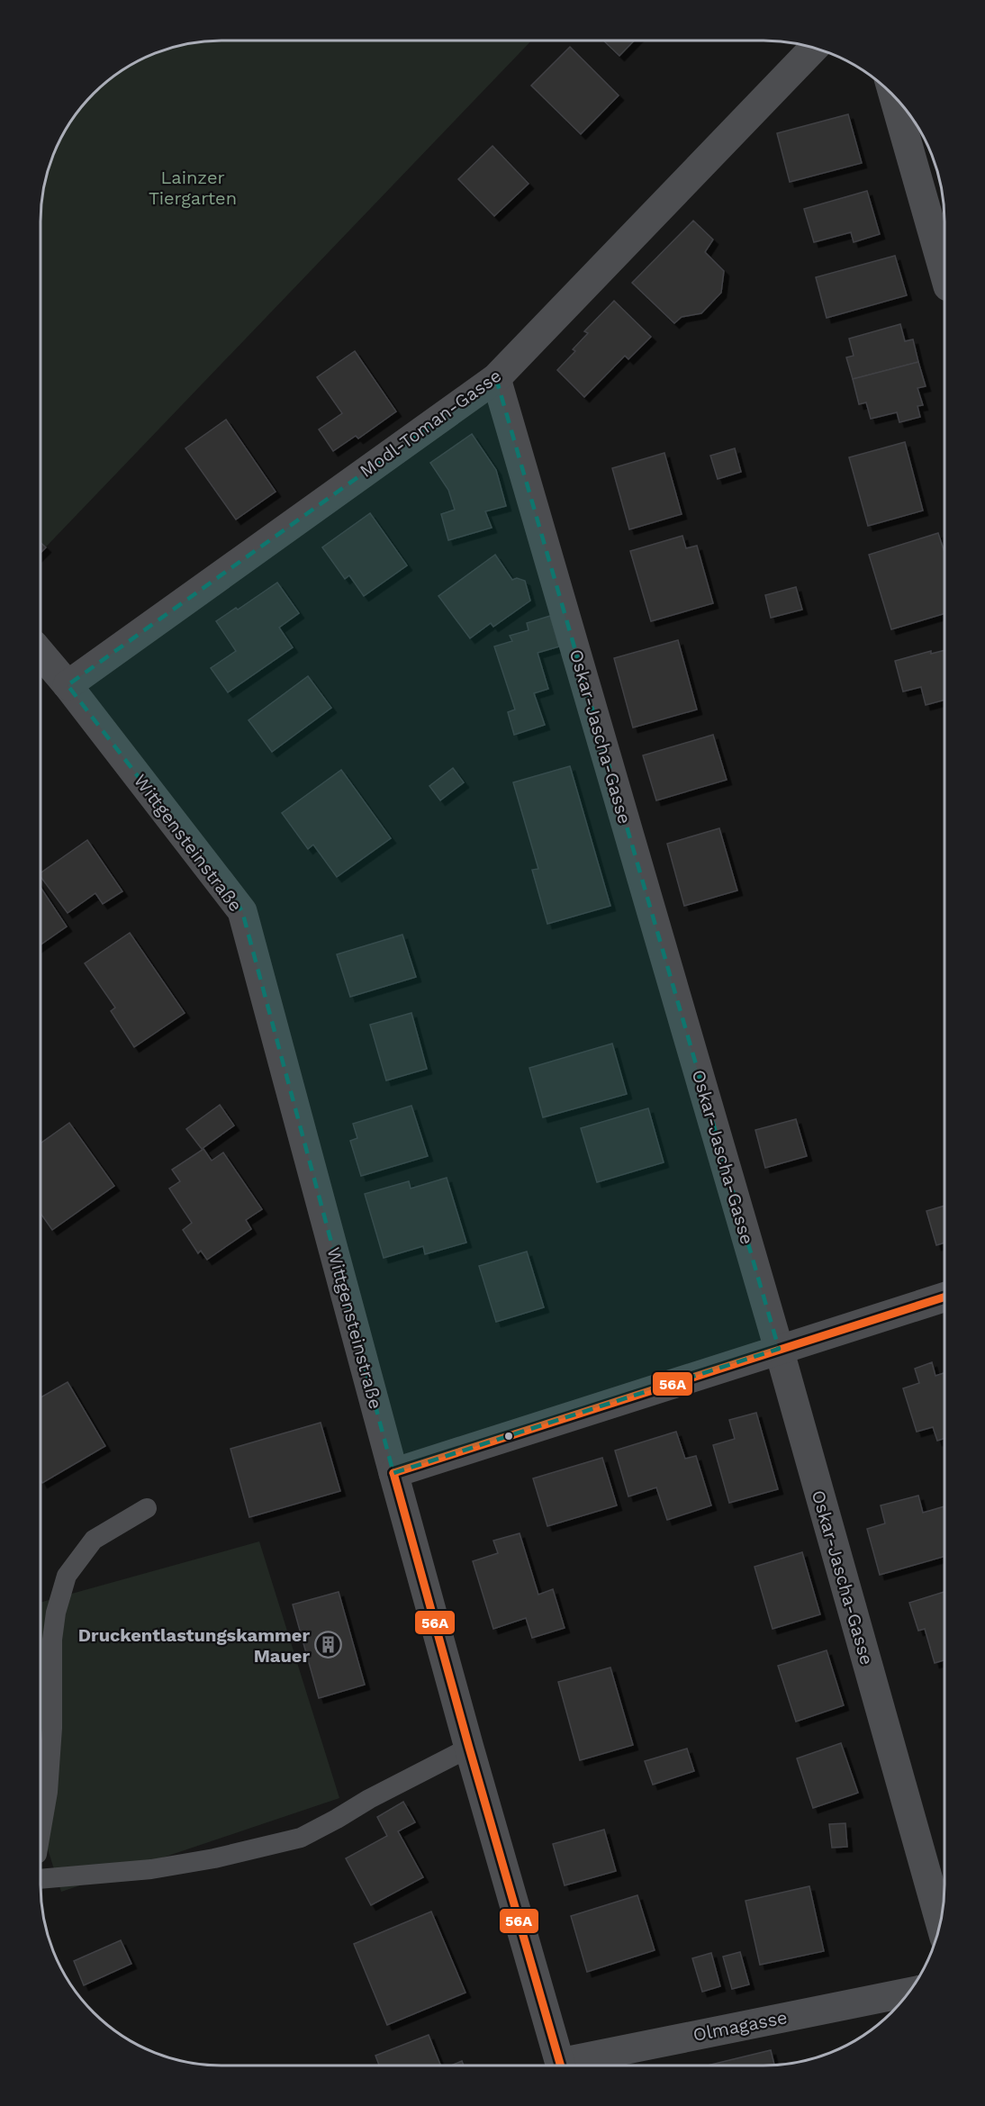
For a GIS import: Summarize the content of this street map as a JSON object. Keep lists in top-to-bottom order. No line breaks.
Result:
{"streets":{"street":["Modl-Toman-Gasse","Oskar-Jascha-Gasse","Wittgensteinstraße","Olmagasse"]},"crossings":[["Modl-Toman-Gasse","Oskar-Jascha-Gasse"],["Modl-Toman-Gasse","Wittgensteinstraße"]],"parks":["Lainzer Tiergarten"],"places":{"building":["Druckentlastungskammer Mauer"]},"lines":["transit line 56A"]}
